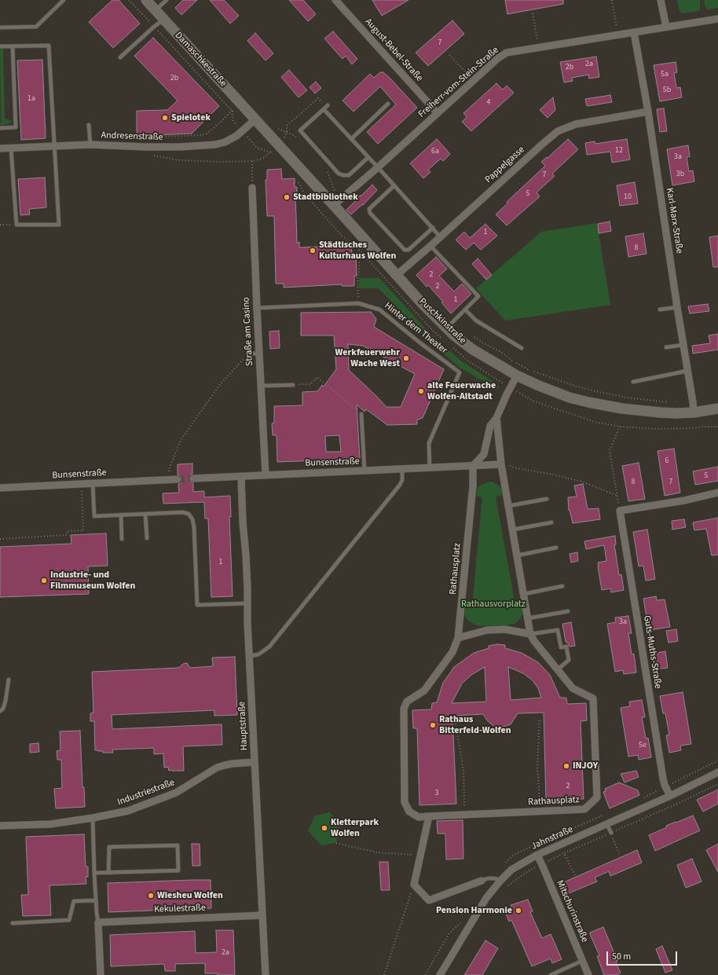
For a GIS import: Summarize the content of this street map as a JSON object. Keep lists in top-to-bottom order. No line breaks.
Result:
{"streets":{"street":["August-Bebel-Straße","Damaschkestraße","Freiherr-vom-Stein-Straße","Andresenstraße","Pappelgasse","Karl-Marx-Straße","Puschkinstraße","Straße am Casino","Bunsenstraße","Rathausplatz","Guts-Muths-Straße","Hauptstraße","Industriestraße","Jahnstraße","Kekulestraße","Mitschurinstraße"],"lane":["Hinter dem Theater"]},"crossings":[["August-Bebel-Straße","Freiherr-vom-Stein-Straße"],["Damaschkestraße","Andresenstraße"],["Damaschkestraße","Puschkinstraße"],["Freiherr-vom-Stein-Straße","Karl-Marx-Straße"],["Freiherr-vom-Stein-Straße","Puschkinstraße"],["Andresenstraße","Puschkinstraße"],["Pappelgasse","Karl-Marx-Straße"],["Pappelgasse","Puschkinstraße"],["Karl-Marx-Straße","Puschkinstraße"],["Hinter dem Theater","Straße am Casino"],["Hinter dem Theater","Bunsenstraße"],["Straße am Casino","Bunsenstraße"],["Bunsenstraße","Rathausplatz"],["Bunsenstraße","Hauptstraße"],["Guts-Muths-Straße","Jahnstraße"],["Hauptstraße","Industriestraße"],["Hauptstraße","Kekulestraße"],["Jahnstraße","Mitschurinstraße"]],"parks":["Rathausvorplatz"],"places":["Spielotek","Stadtbibliothek","Städtisches Kulturhaus Wolfen","Werkfeuerwehr Wache West","alte Feuerwache Wolfen-Altstadt","Industrie- und Filmmuseum Wolfen","Rathaus Bitterfeld-Wolfen","INJOY","Kletterpark Wolfen","Wiesheu Wolfen","Pension Harmonie"],"house_numbers":["7","2a","2b","5a","2b","5b","1a","4","12","6a","3a","3b","7","5","10","1","8","2","2","1","6","5","8","7","1","3a","5e","2","3","2a"],"scale_bar":"50 m"}
